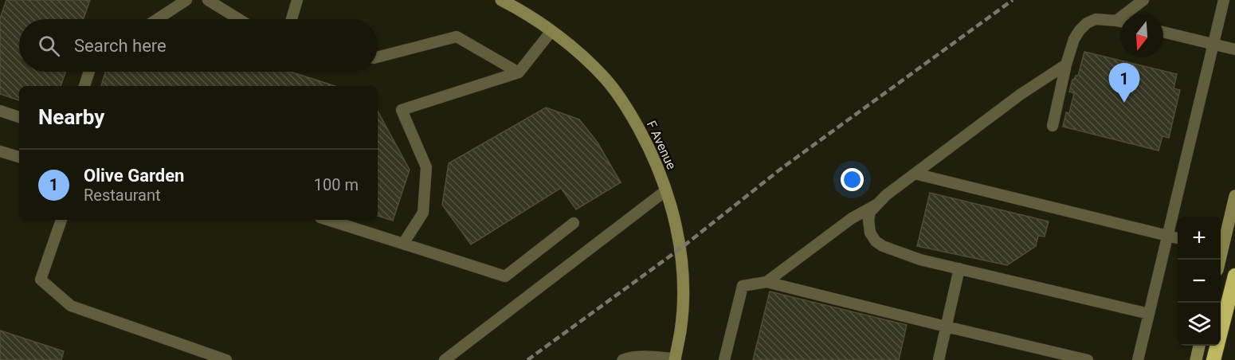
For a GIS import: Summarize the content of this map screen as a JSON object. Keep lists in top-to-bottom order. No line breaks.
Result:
{"streets":{"street":["F Avenue"]},"north":"bottom","page":{"search":"Search here","pins":"1","heading":"Nearby","list":[{"mark":"1","name":"Olive Garden","note":"Restaurant","value":"100 m"}],"map_buttons":["+","−"]}}
